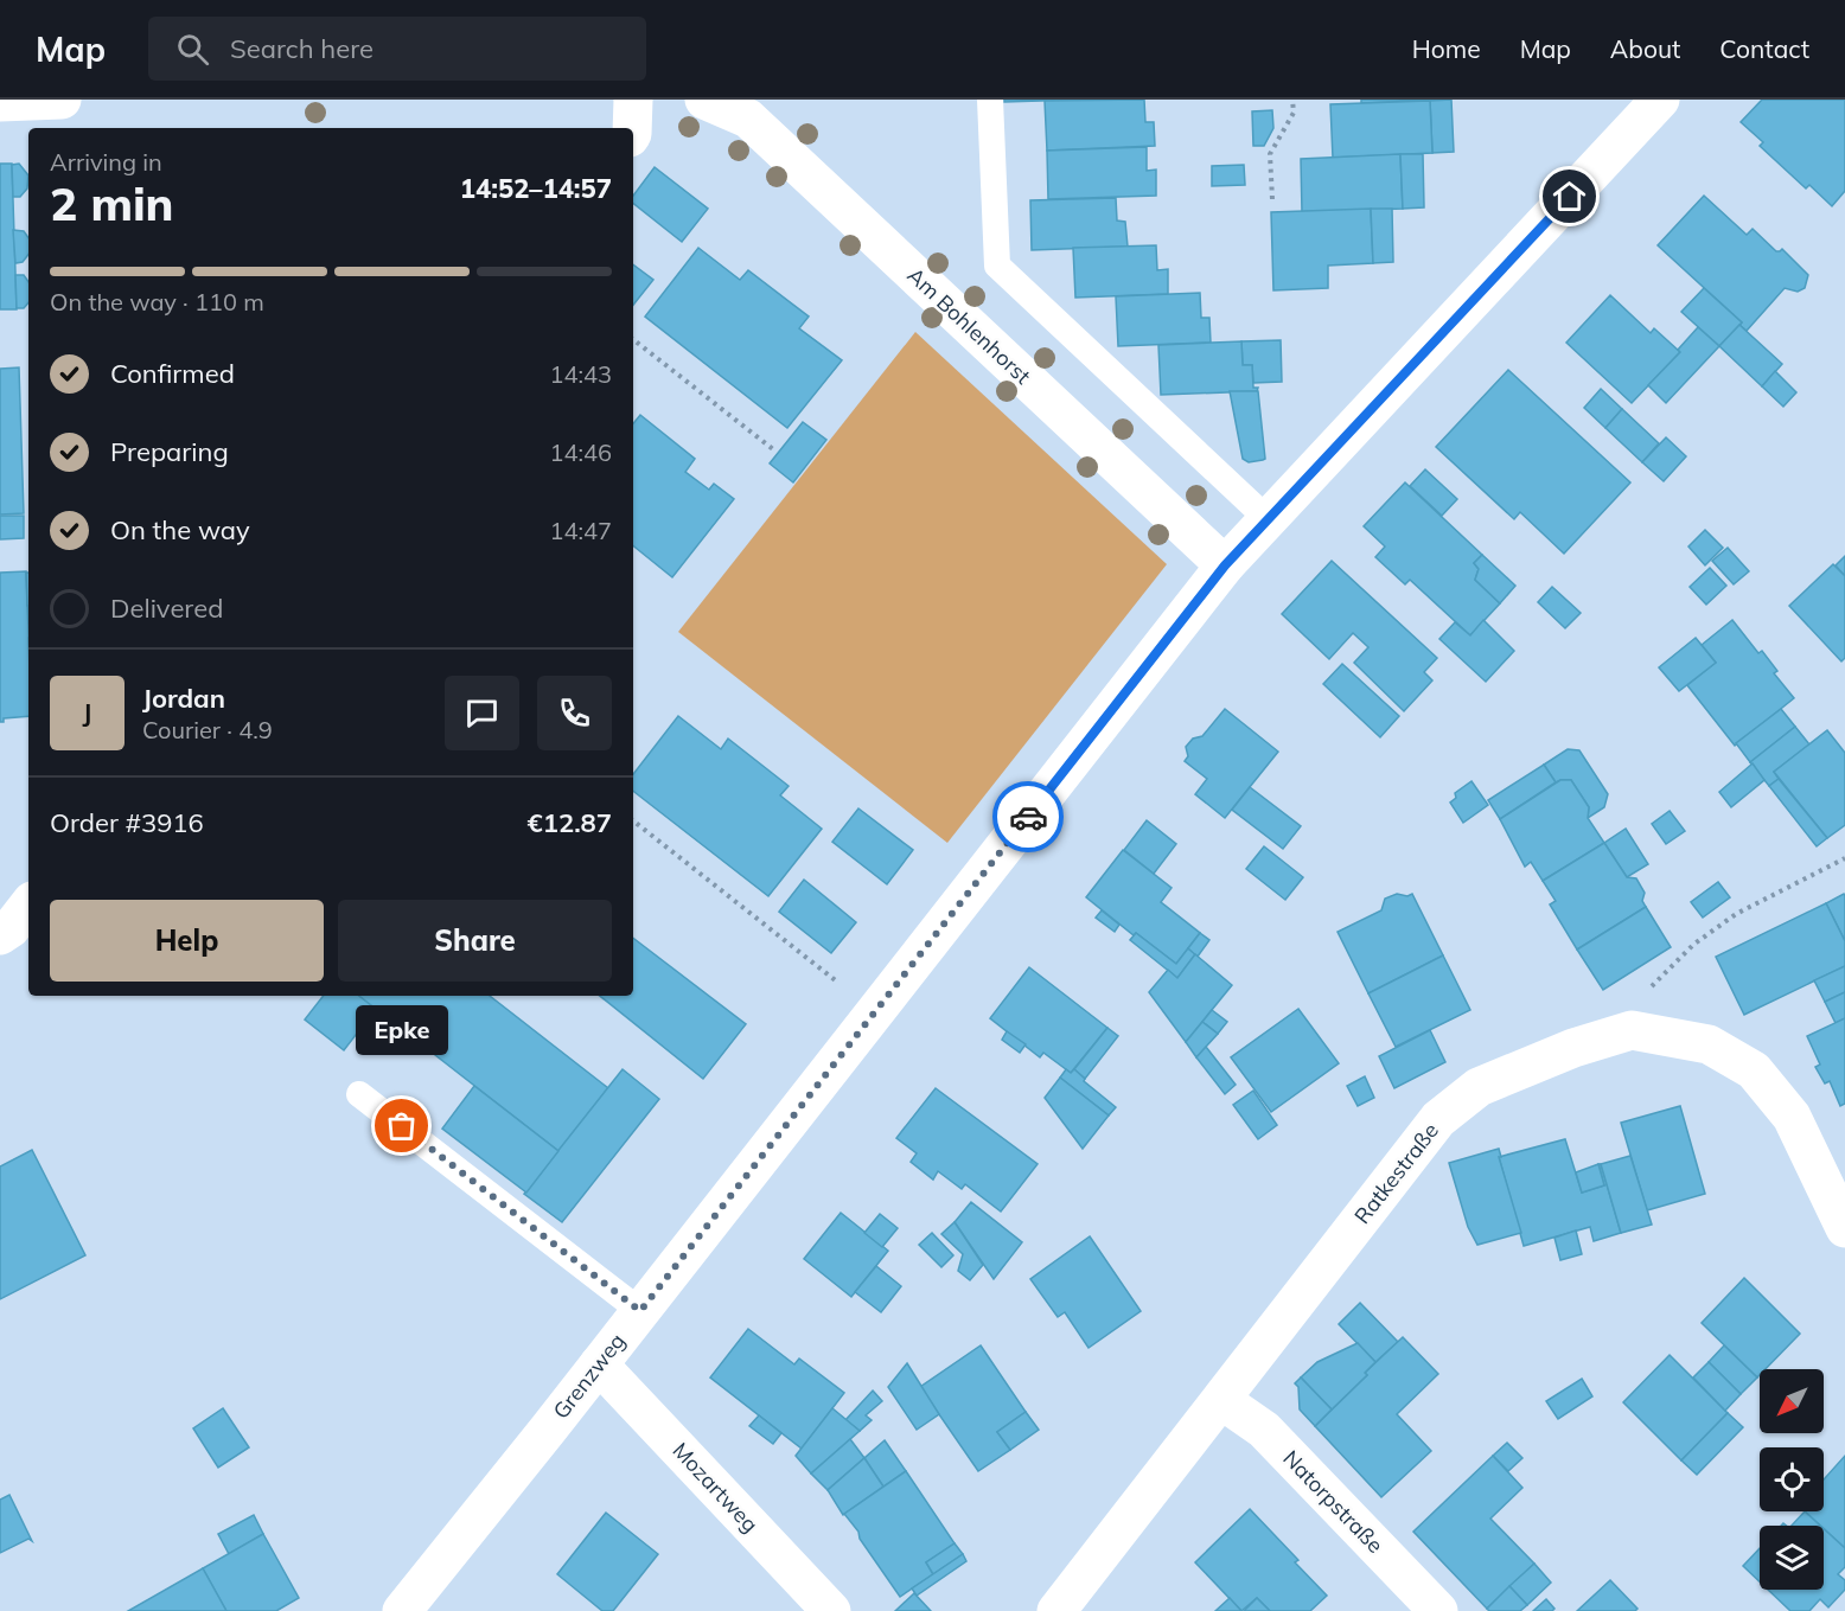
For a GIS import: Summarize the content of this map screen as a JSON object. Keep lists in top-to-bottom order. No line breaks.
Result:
{"streets":{"street":["Am Bohlenhorst","Ratkestraße","Grenzweg","Mozartweg","Natorpstraße"]},"crossings":[["Am Bohlenhorst","Grenzweg"],["Ratkestraße","Natorpstraße"],["Grenzweg","Mozartweg"]],"places":["Epke"],"north":"bottom left","page":{"header":"Map","search":"Search here","nav":["Home","Map","About","Contact"],"heading":["2 min","Arriving in","14:52–14:57"],"panel":["Jordan","Courier · 4.9","Order #3916","€12.87"],"bar":"On the way · 110 m","list":[["Confirmed","14:43"],["Preparing","14:46"],["On the way","14:47"],"Delivered"],"round":"J","buttons":["Help","Share"],"bubble":"Epke"}}
